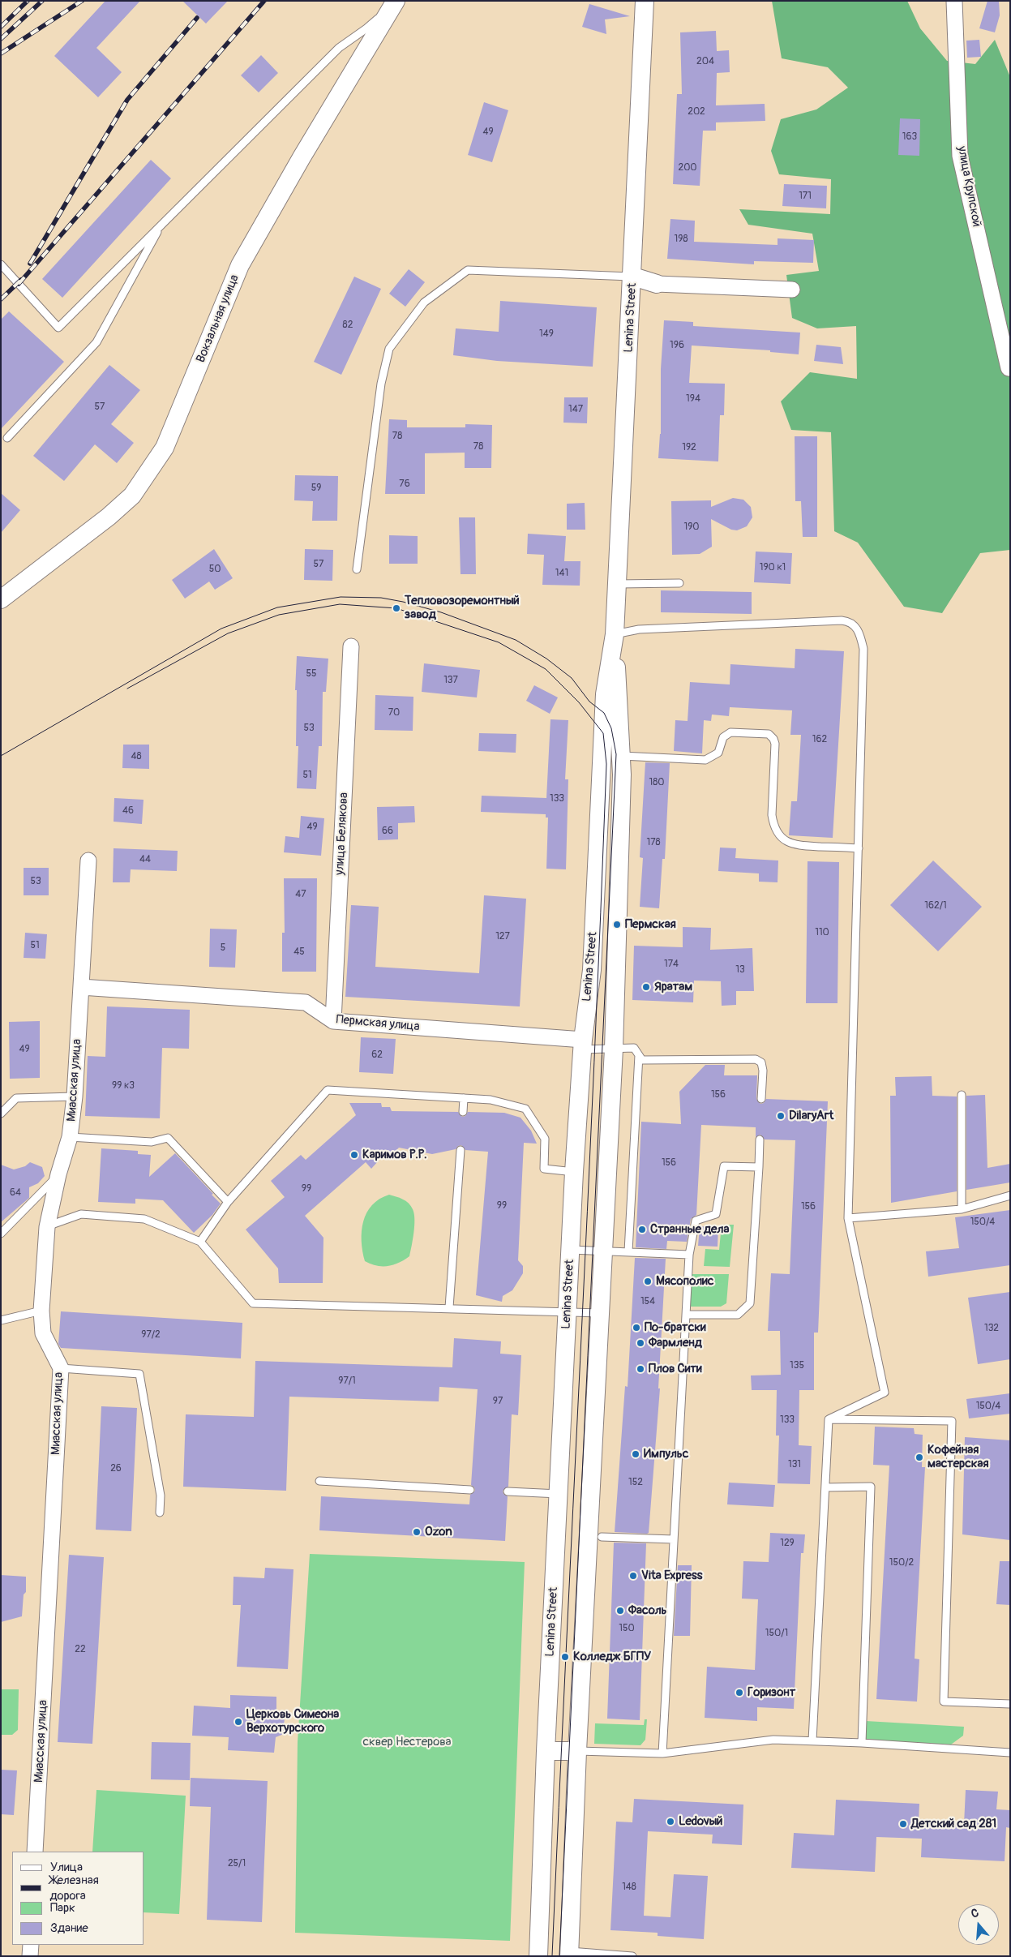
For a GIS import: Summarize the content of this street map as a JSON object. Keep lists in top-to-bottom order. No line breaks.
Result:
{"streets":{"street":["улица Крупской","Lenina Street","Вокзальная улица","улица Белякова","Пермская улица","Миасская улица"]},"crossings":[["Lenina Street","Пермская улица"],["улица Белякова","Пермская улица"],["Пермская улица","Миасская улица"]],"parks":["сквер Нестерова"],"places":["Тепловозоремонтный завод","Пермская","Яратам","DilaryArt","Каримов Р.Р.","Странные дела","Мясополис","По-братски","Фармленд","Плов Сити","Импульс","Кофейная мастерская","Ozon","Vita Express","Фасоль","Колледж БГПУ","Горизонт","Церковь Симеона Верхотурского","Ledovый","Детский сад 281"],"house_numbers":["204","202","49","163","200","171","198","82","149","196","194","57","147","78","78","192","76","59","190","57","190 к1","50","141","55","137","70","53","162","48","51","180","133","46","49","66","178","44","53","47","162/1","110","127","51","5","45","174","13","49","62","99 к3","156","156","99","64","99","156","150/4","154","132","97/2","135","97/1","97","150/4","133","131","26","152","129","150/2","150","150/1","22","25/1","148"],"legend":["Улица","Железная дорога","Парк","Здание"],"north":"top"}
